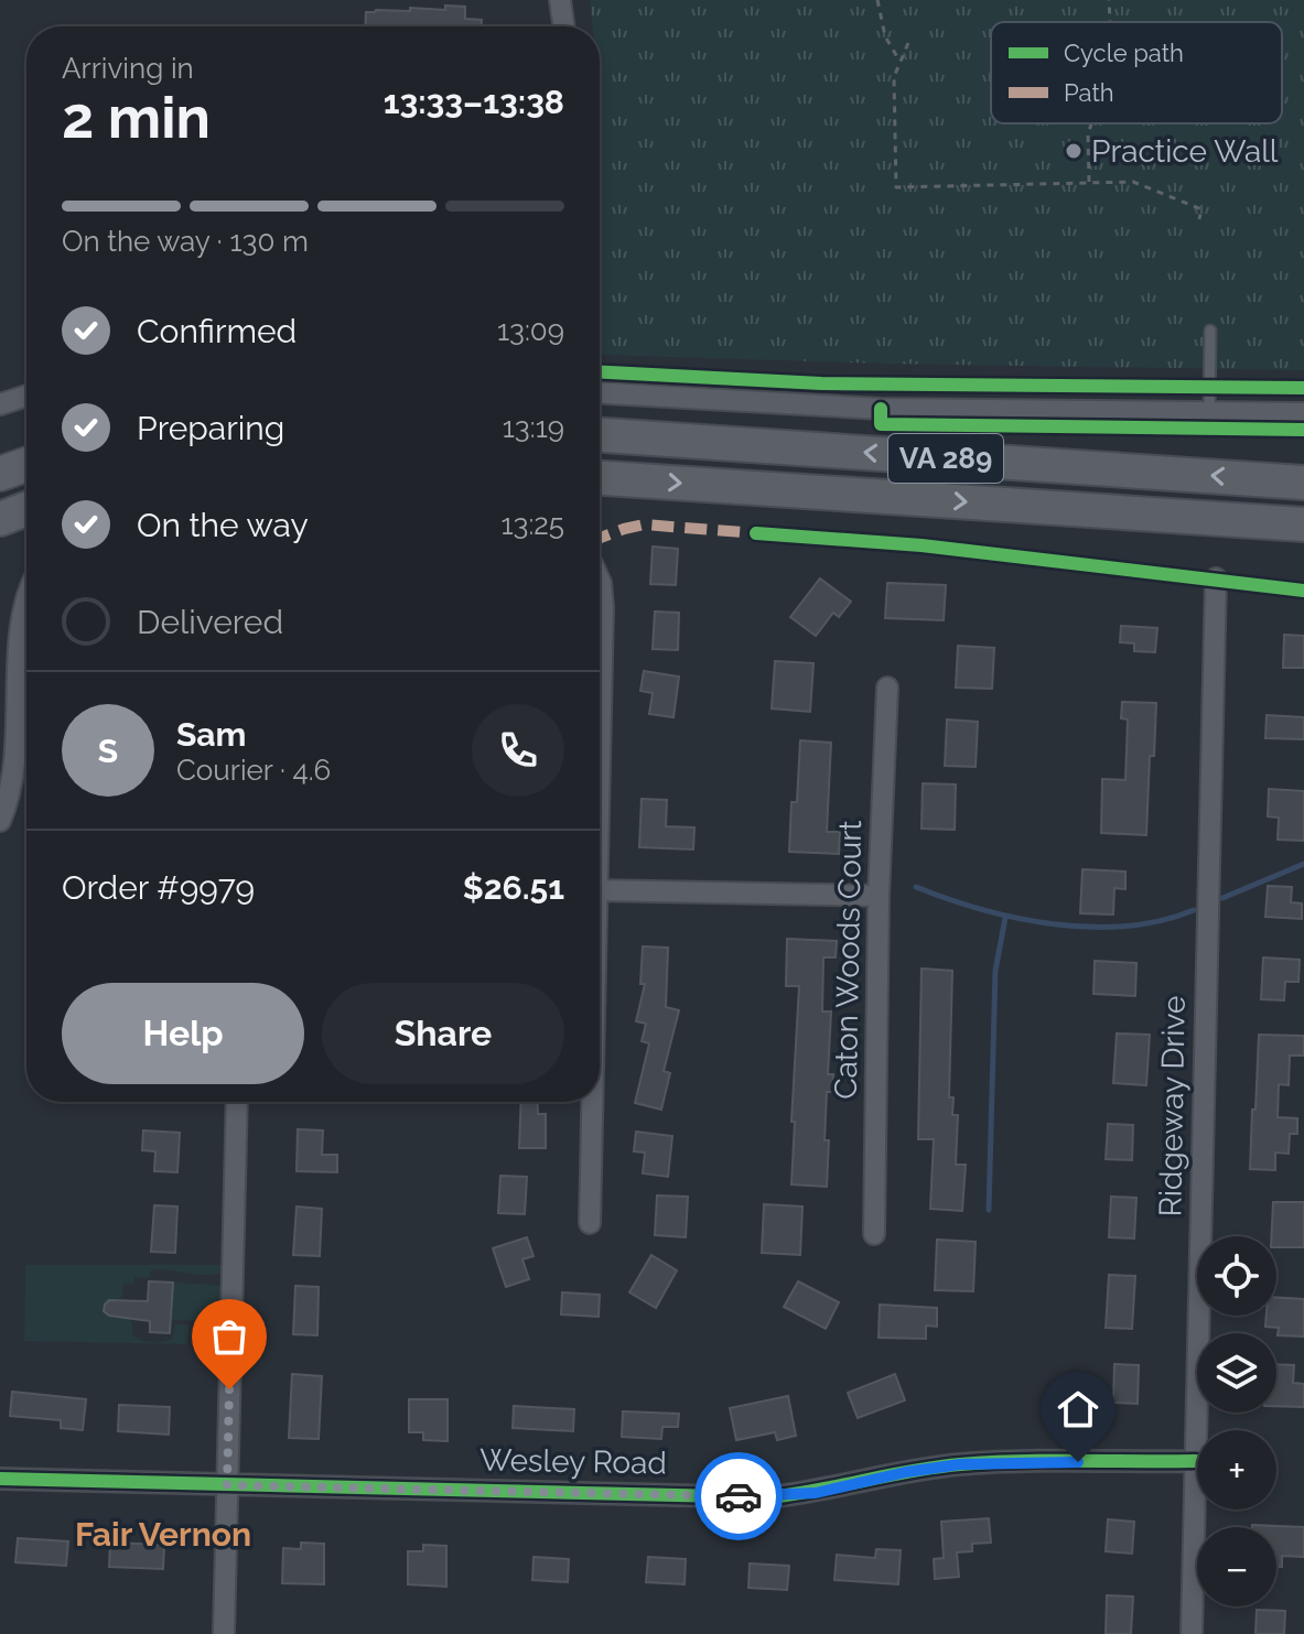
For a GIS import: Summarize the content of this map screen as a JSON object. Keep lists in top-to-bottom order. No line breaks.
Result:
{"streets":{"main road":["VA 289"],"street":["Caton Woods Court","Ridgeway Drive","Wesley Road"]},"crossings":[["Ridgeway Drive","Wesley Road"]],"districts":["Fair Vernon"],"places":["Practice Wall"],"legend":["Cycle path","Path"],"page":{"heading":["2 min","Arriving in","13:33–13:38"],"panel":["Sam","Courier · 4.6","Order #9979","$26.51"],"bar":"On the way · 130 m","list":[["Confirmed","13:09"],["Preparing","13:19"],["On the way","13:25"],"Delivered"],"round":"S","buttons":["Help","Share"],"map_buttons":["+","−"]}}
